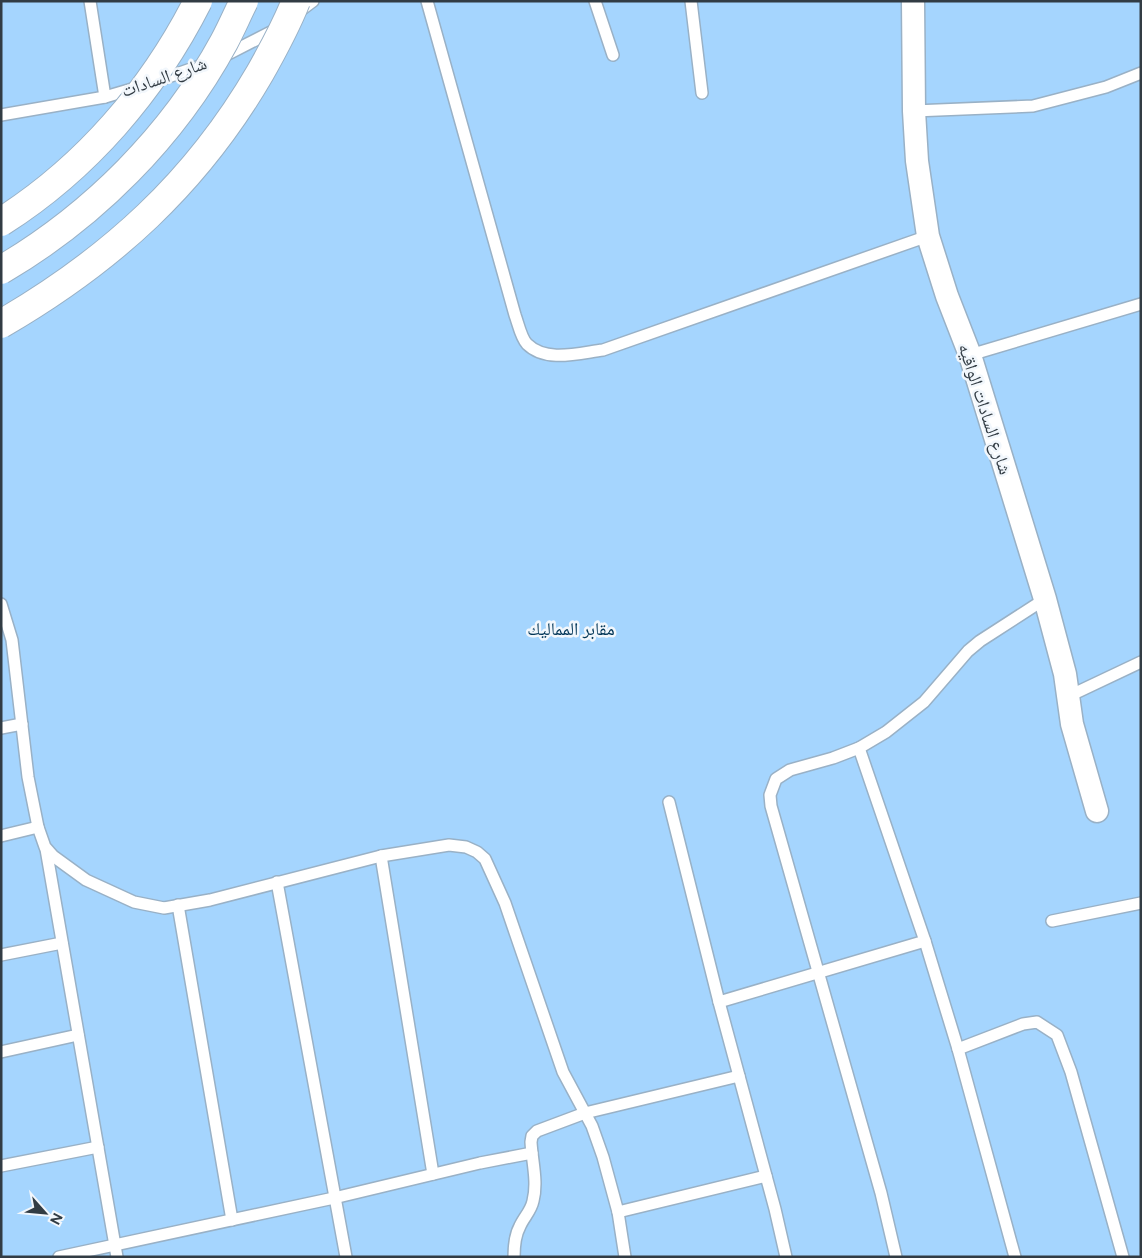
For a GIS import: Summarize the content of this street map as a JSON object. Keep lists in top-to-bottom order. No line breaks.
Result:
{"streets":{"street":["شارع السادات الواقيه"],"lane":["شارع السادات"]},"parks":["مقابر المماليك"],"north":"bottom right"}
